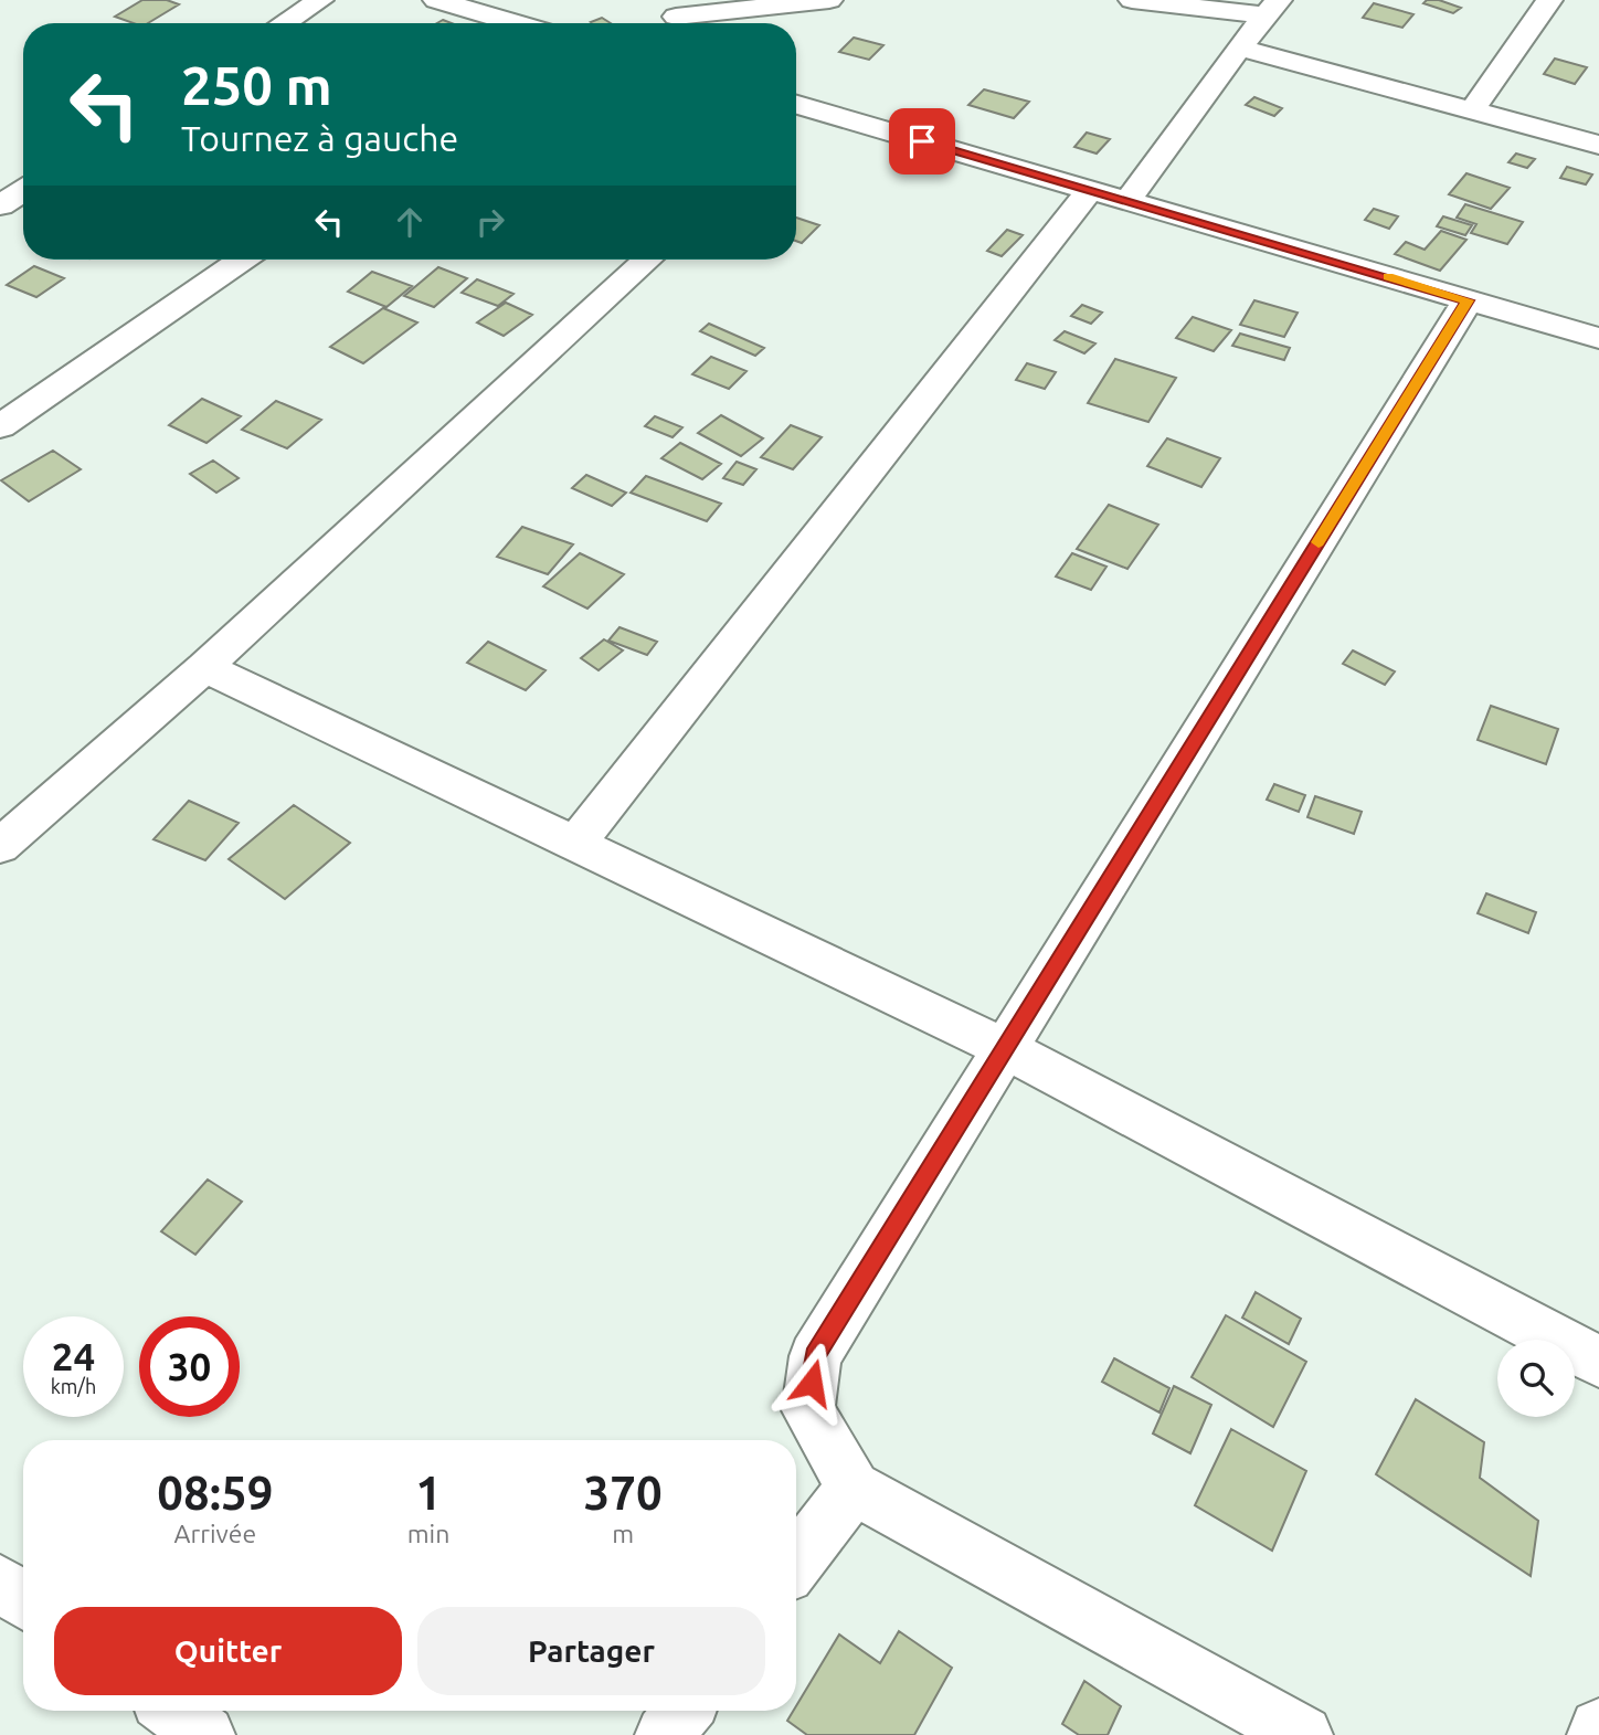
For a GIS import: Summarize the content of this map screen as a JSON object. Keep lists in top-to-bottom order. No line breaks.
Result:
{"page":{"turn":["250 m","Tournez à gauche"],"speed":"24 km/h","limit":"30","eta":["08:59","Arrivée","1","min","370","m"],"buttons":["Quitter","Partager"]}}
